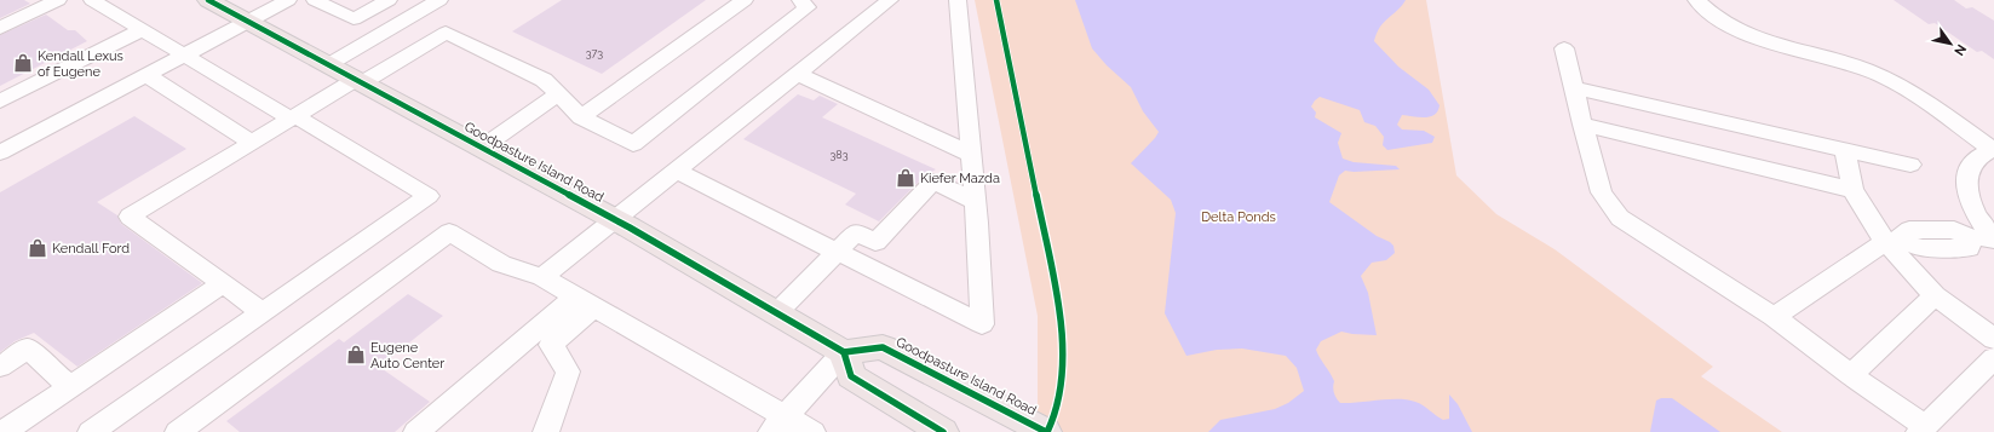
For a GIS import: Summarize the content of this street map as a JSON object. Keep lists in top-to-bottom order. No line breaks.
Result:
{"streets":{"main road":["Goodpasture Island Road"]},"parks":["Delta Ponds"],"places":{"shop":["Kendall Lexus of Eugene","Kiefer Mazda","Kendall Ford","Eugene Auto Center"]},"house_numbers":["373","383"],"north":"bottom right"}
